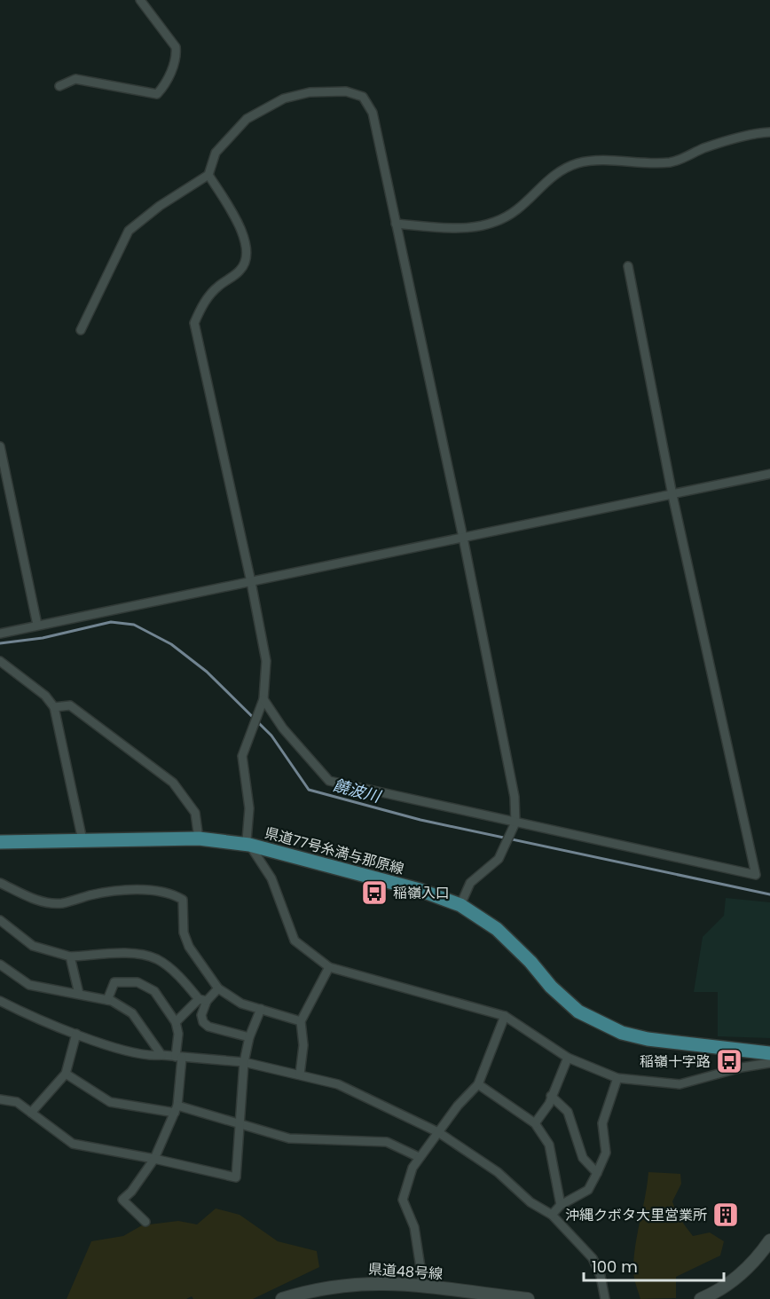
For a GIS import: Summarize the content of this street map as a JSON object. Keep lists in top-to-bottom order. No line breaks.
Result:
{"streets":{"main road":["県道77号糸満与那原線","県道48号線"]},"water":["饒波川"],"places":{"bus stop":["稲嶺入口","稲嶺十字路"],"building":["沖縄クボタ大里営業所"]},"scale_bar":"100 m"}
